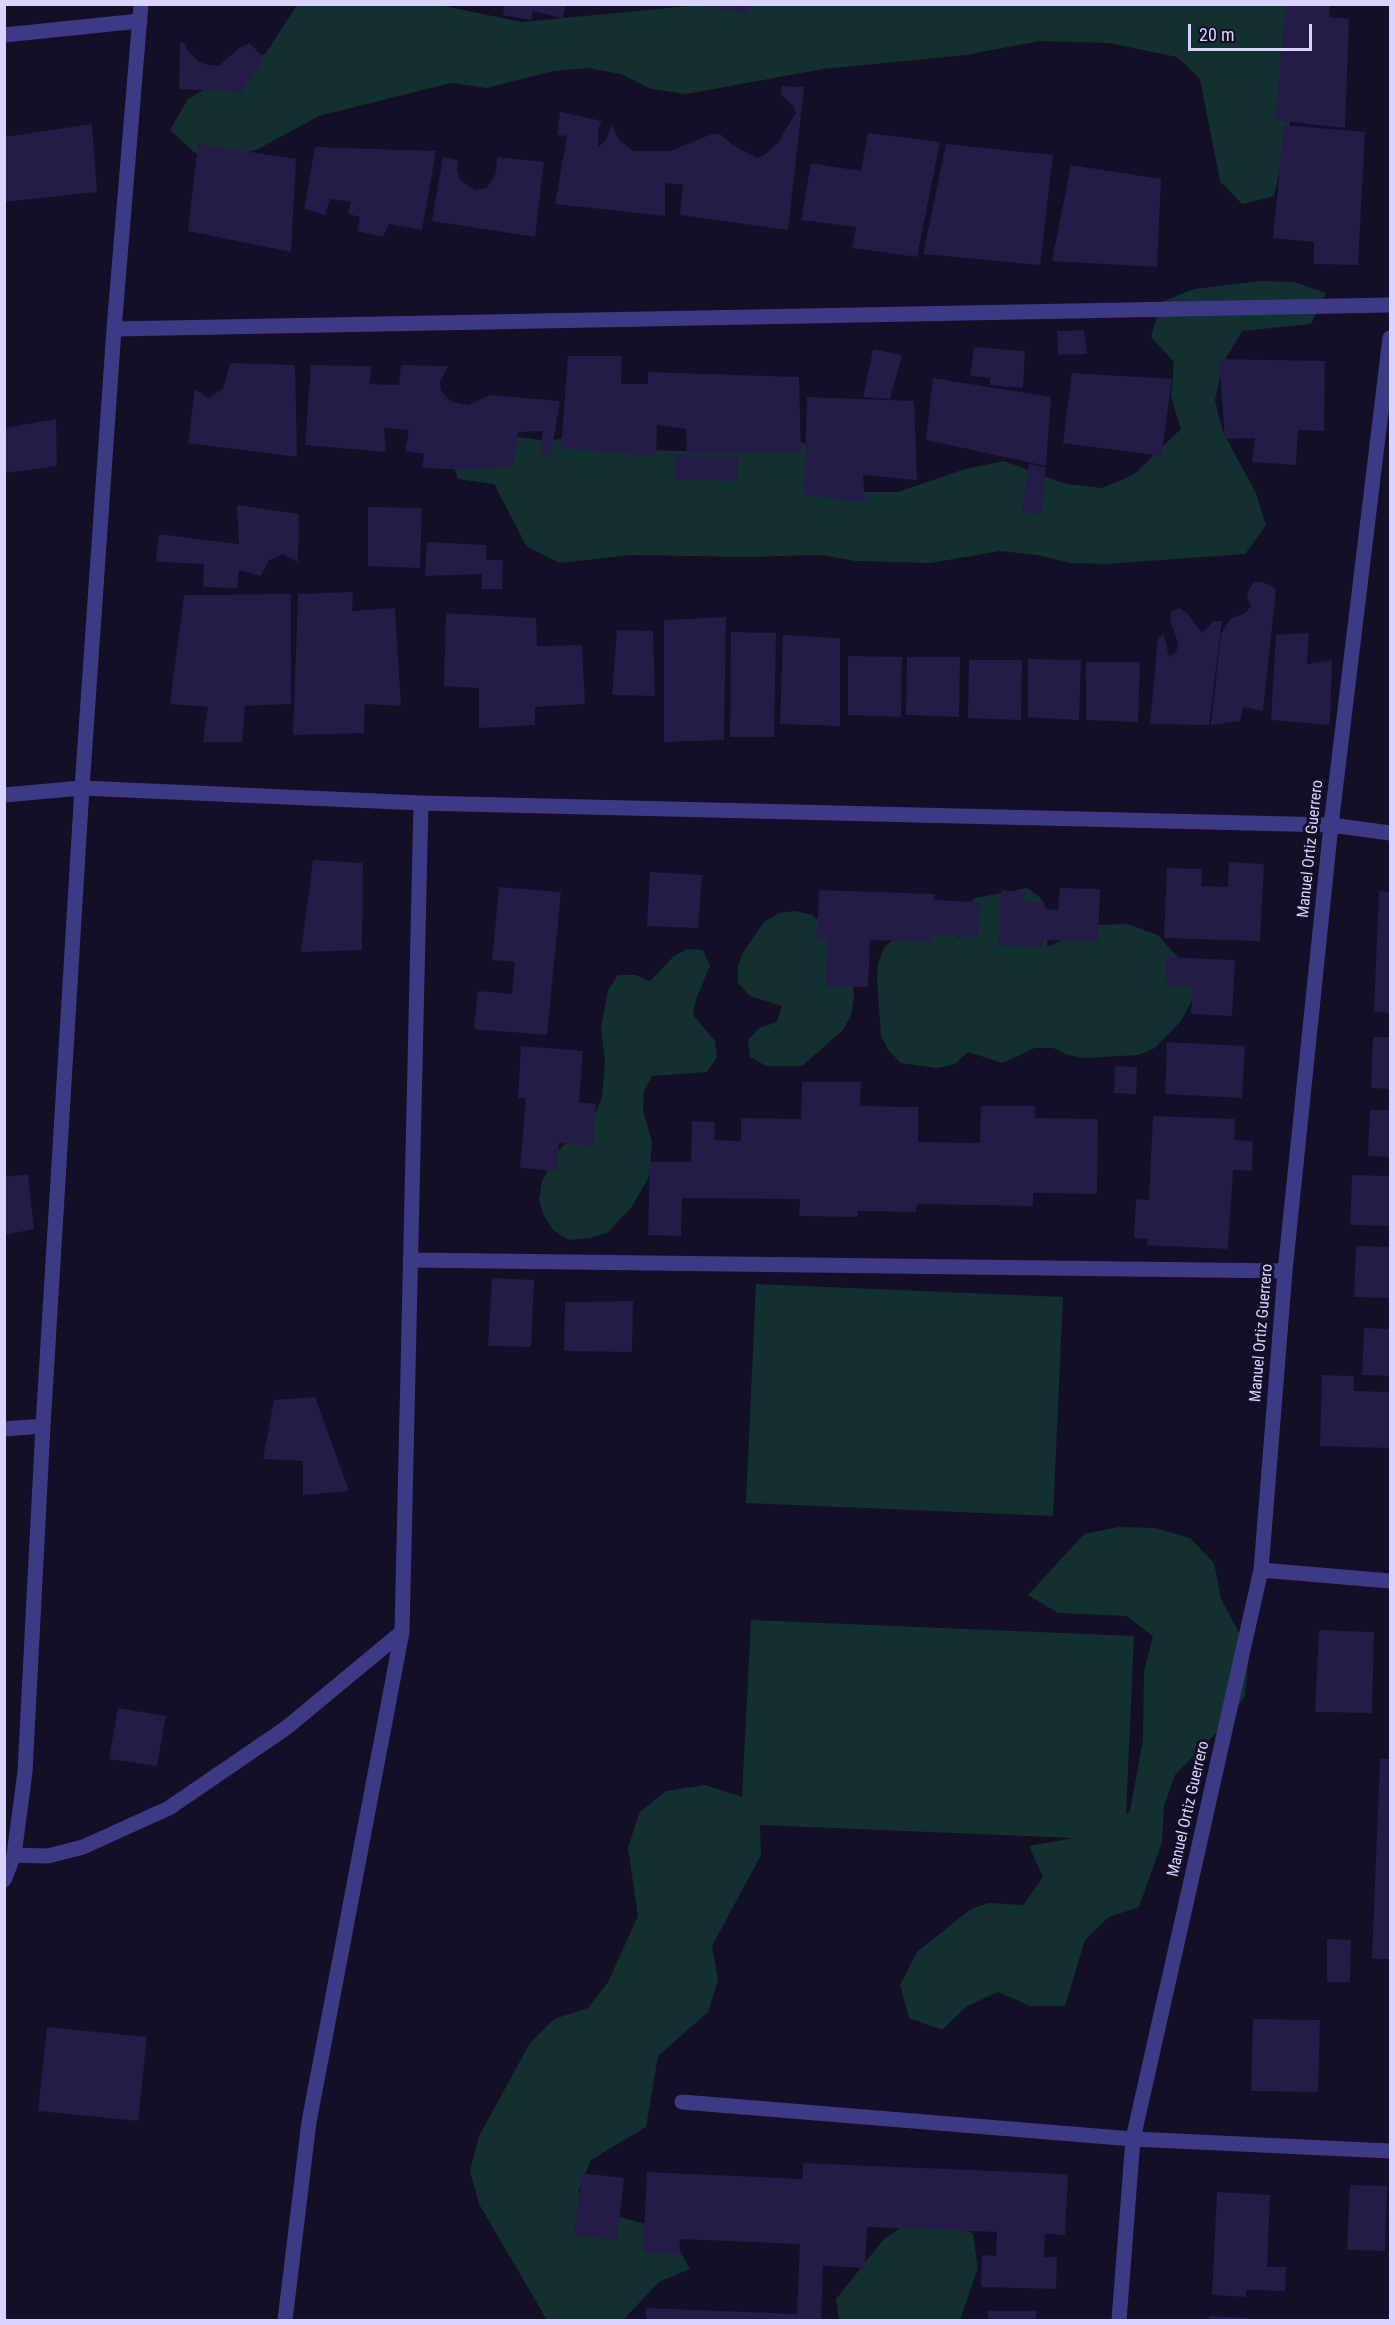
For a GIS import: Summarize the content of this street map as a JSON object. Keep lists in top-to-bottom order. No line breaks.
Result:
{"streets":{"street":["Manuel Ortiz Guerrero"]},"scale_bar":"20 m"}
